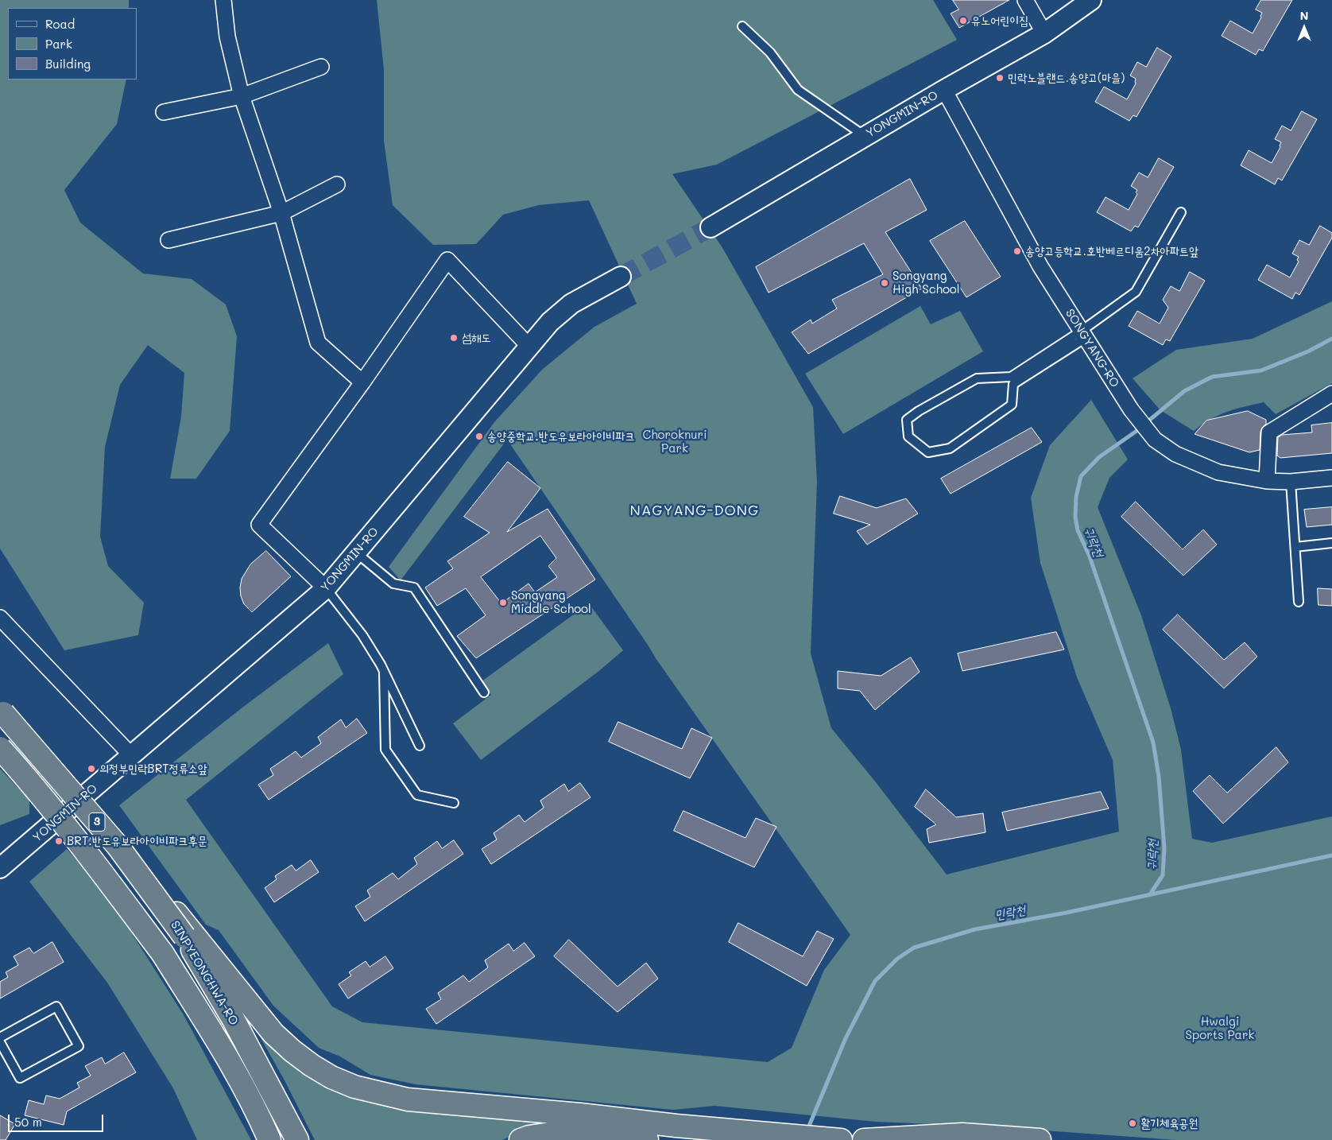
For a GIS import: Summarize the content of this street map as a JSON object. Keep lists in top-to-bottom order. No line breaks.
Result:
{"streets":{"highway":["3","SINPYEONGHWA-RO"],"street":["YONGMIN-RO","SONGYANG-RO"]},"crossings":[["YONGMIN-RO","SONGYANG-RO"]],"districts":["NAGYANG-DONG"],"water":["귀락천","민락천"],"parks":["Choroknuri Park","Hwalgi Sports Park"],"places":["유노어린이집","민락노블랜드.송양고(마을)","송양고등학교.호반베르디움2차아파트앞","Songyang High School","섬해도","송양중학교.반도유보라아이비파크","Songyang Middle School","의정부민락BRT정류소앞","BRT.반도유보라아이비파크후문","활기체육공원"],"legend":["Road","Park","Building"],"scale_bar":"50 m","north":"top"}
